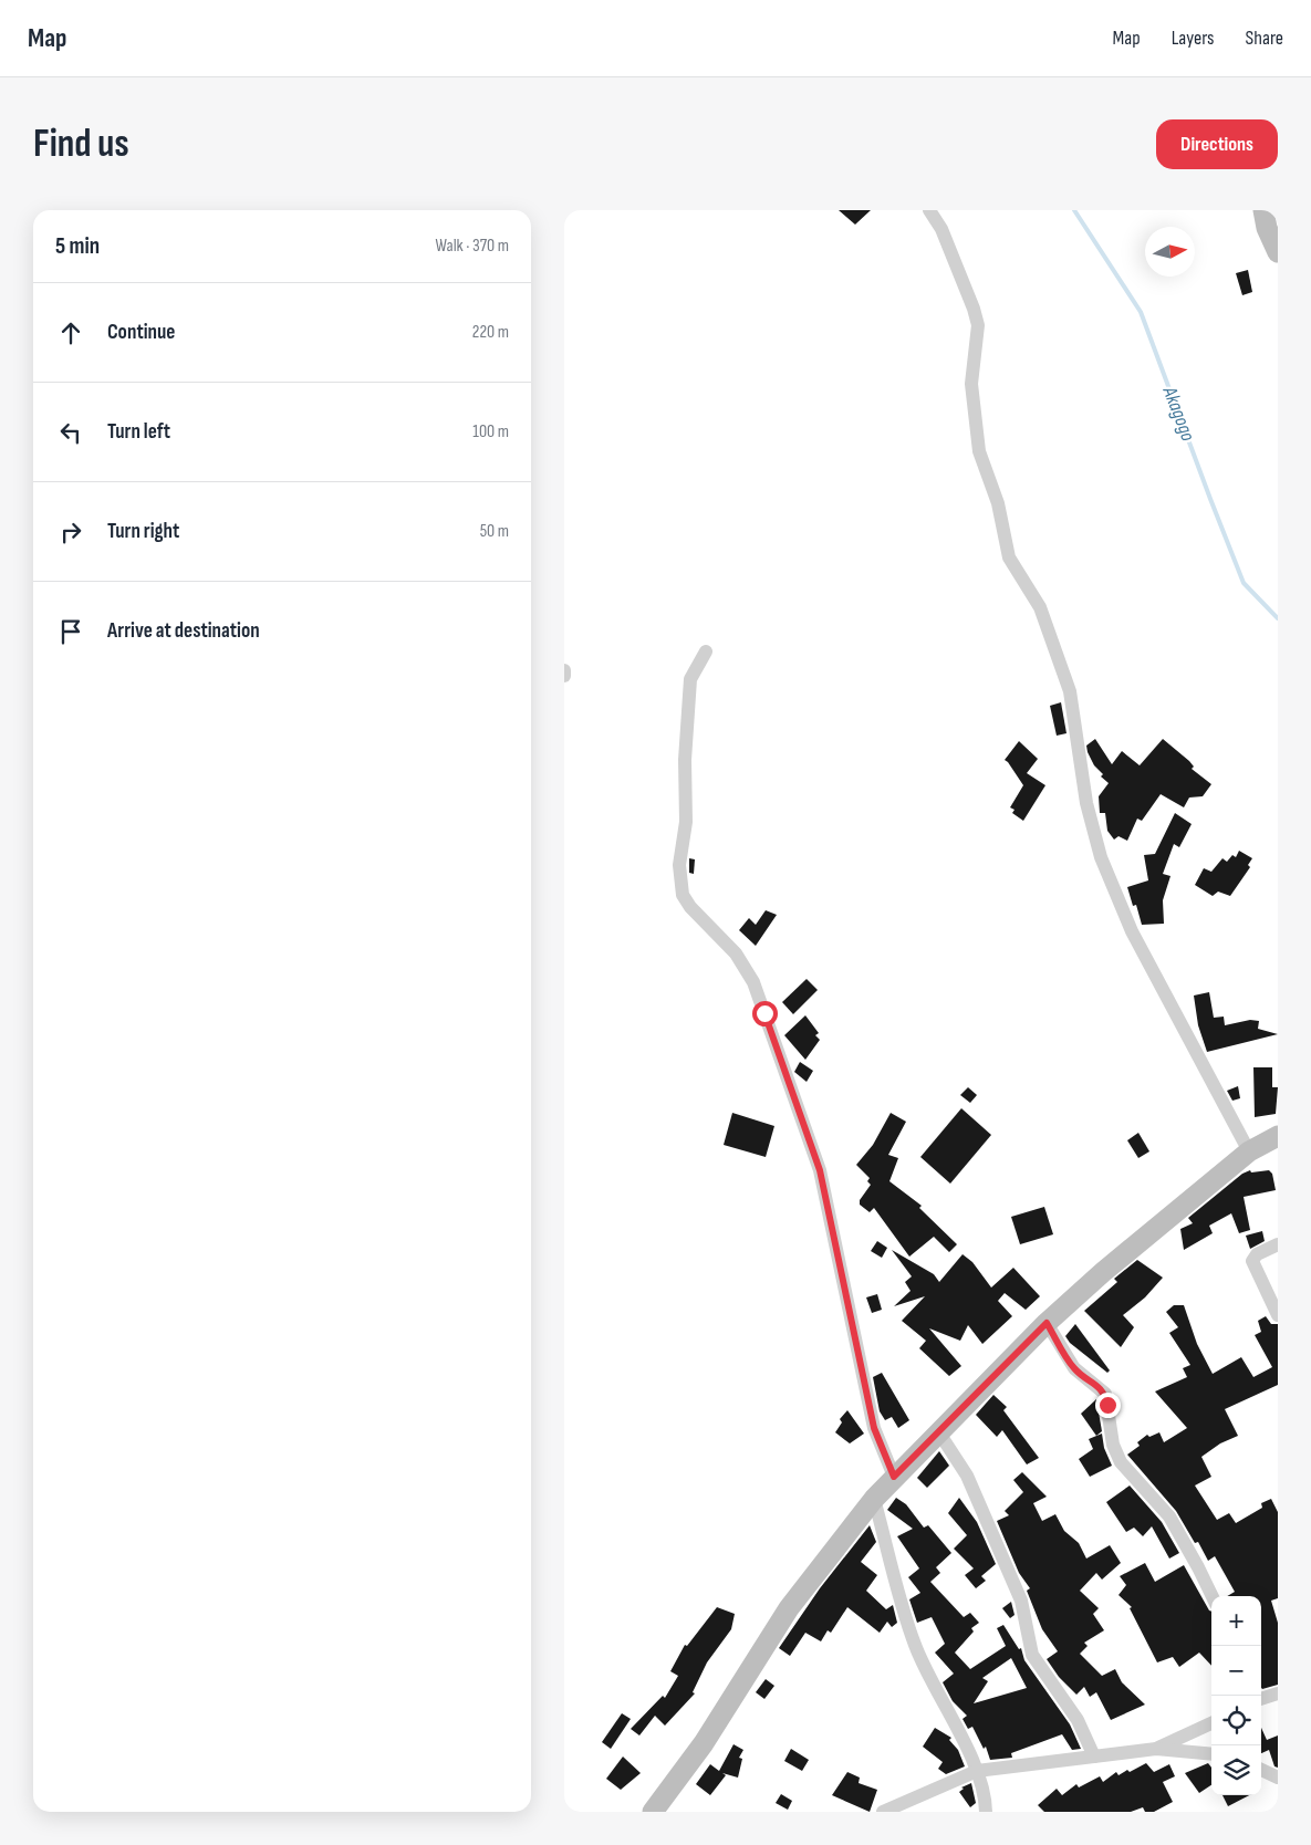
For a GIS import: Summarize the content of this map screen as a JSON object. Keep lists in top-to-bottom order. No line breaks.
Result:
{"water":["Akagogo"],"north":"right","page":{"header":"Map","nav":["Map","Layers","Share"],"buttons":"Directions","title":"Find us","heading":["5 min","Walk · 370 m"],"list":[["Continue","220 m"],["Turn left","100 m"],["Turn right","50 m"],"Arrive at destination"],"map_buttons":["+","−"]}}
